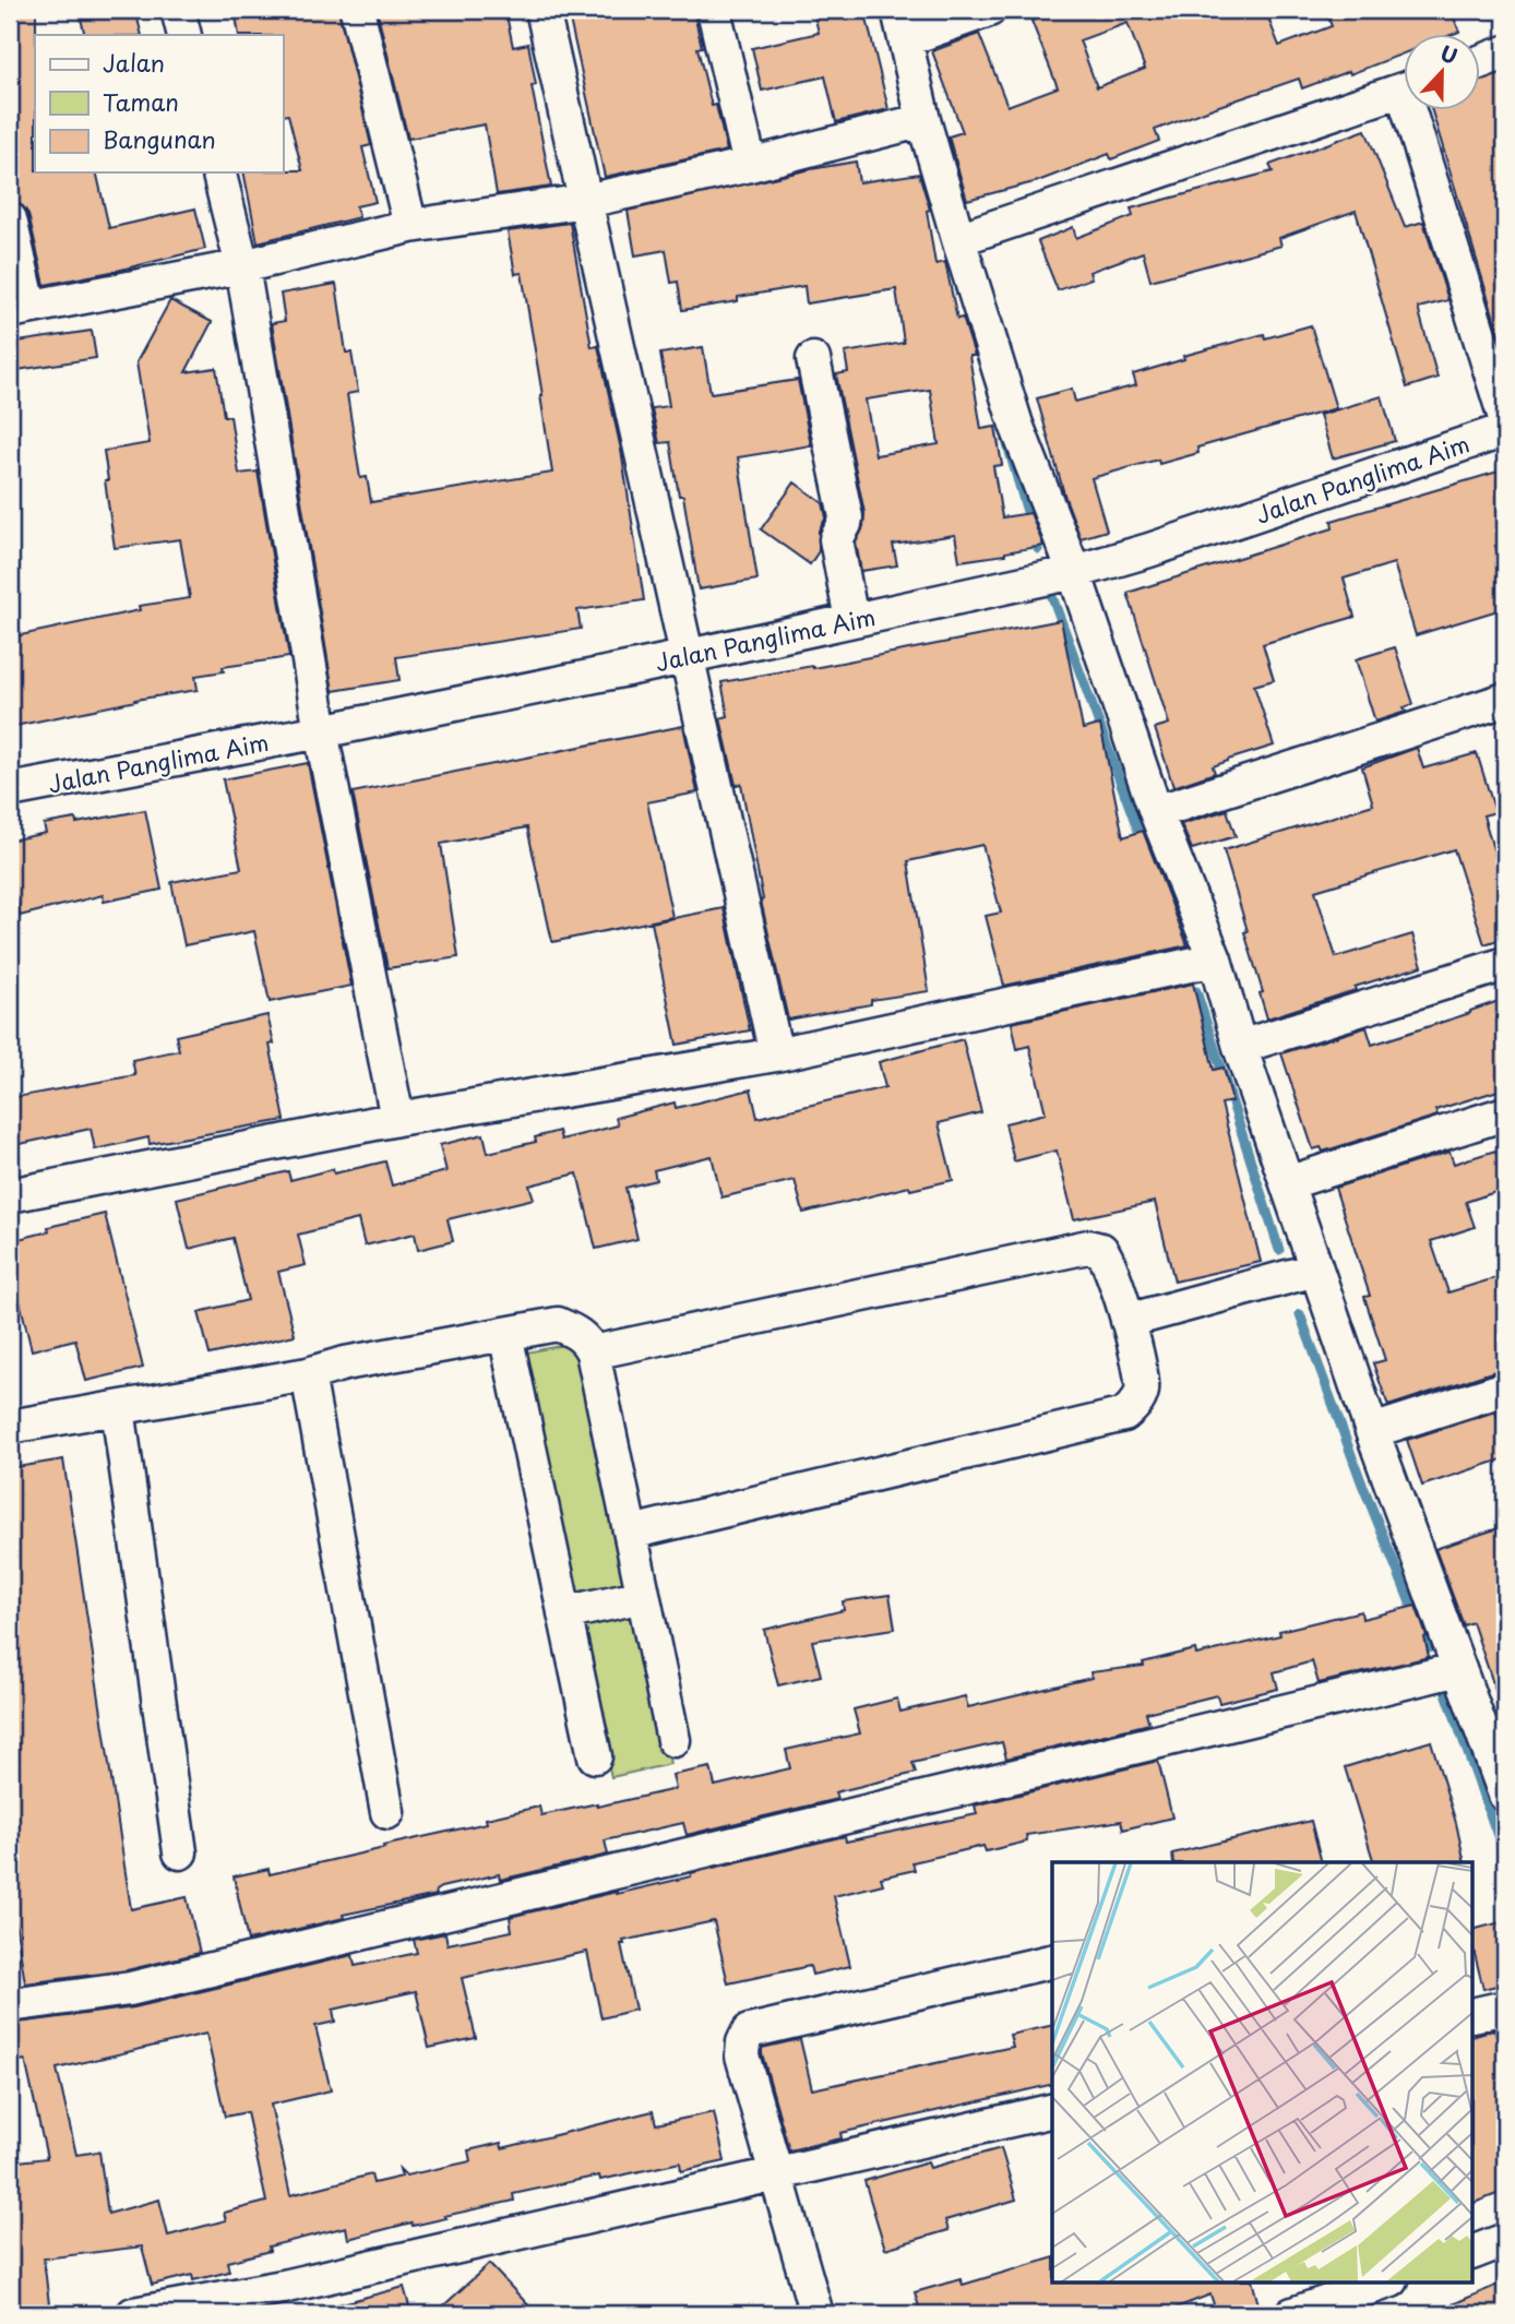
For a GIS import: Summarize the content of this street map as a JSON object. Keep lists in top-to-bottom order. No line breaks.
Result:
{"streets":{"street":["Jalan Panglima Aim"]},"legend":["Jalan","Taman","Bangunan"],"north":"top"}
